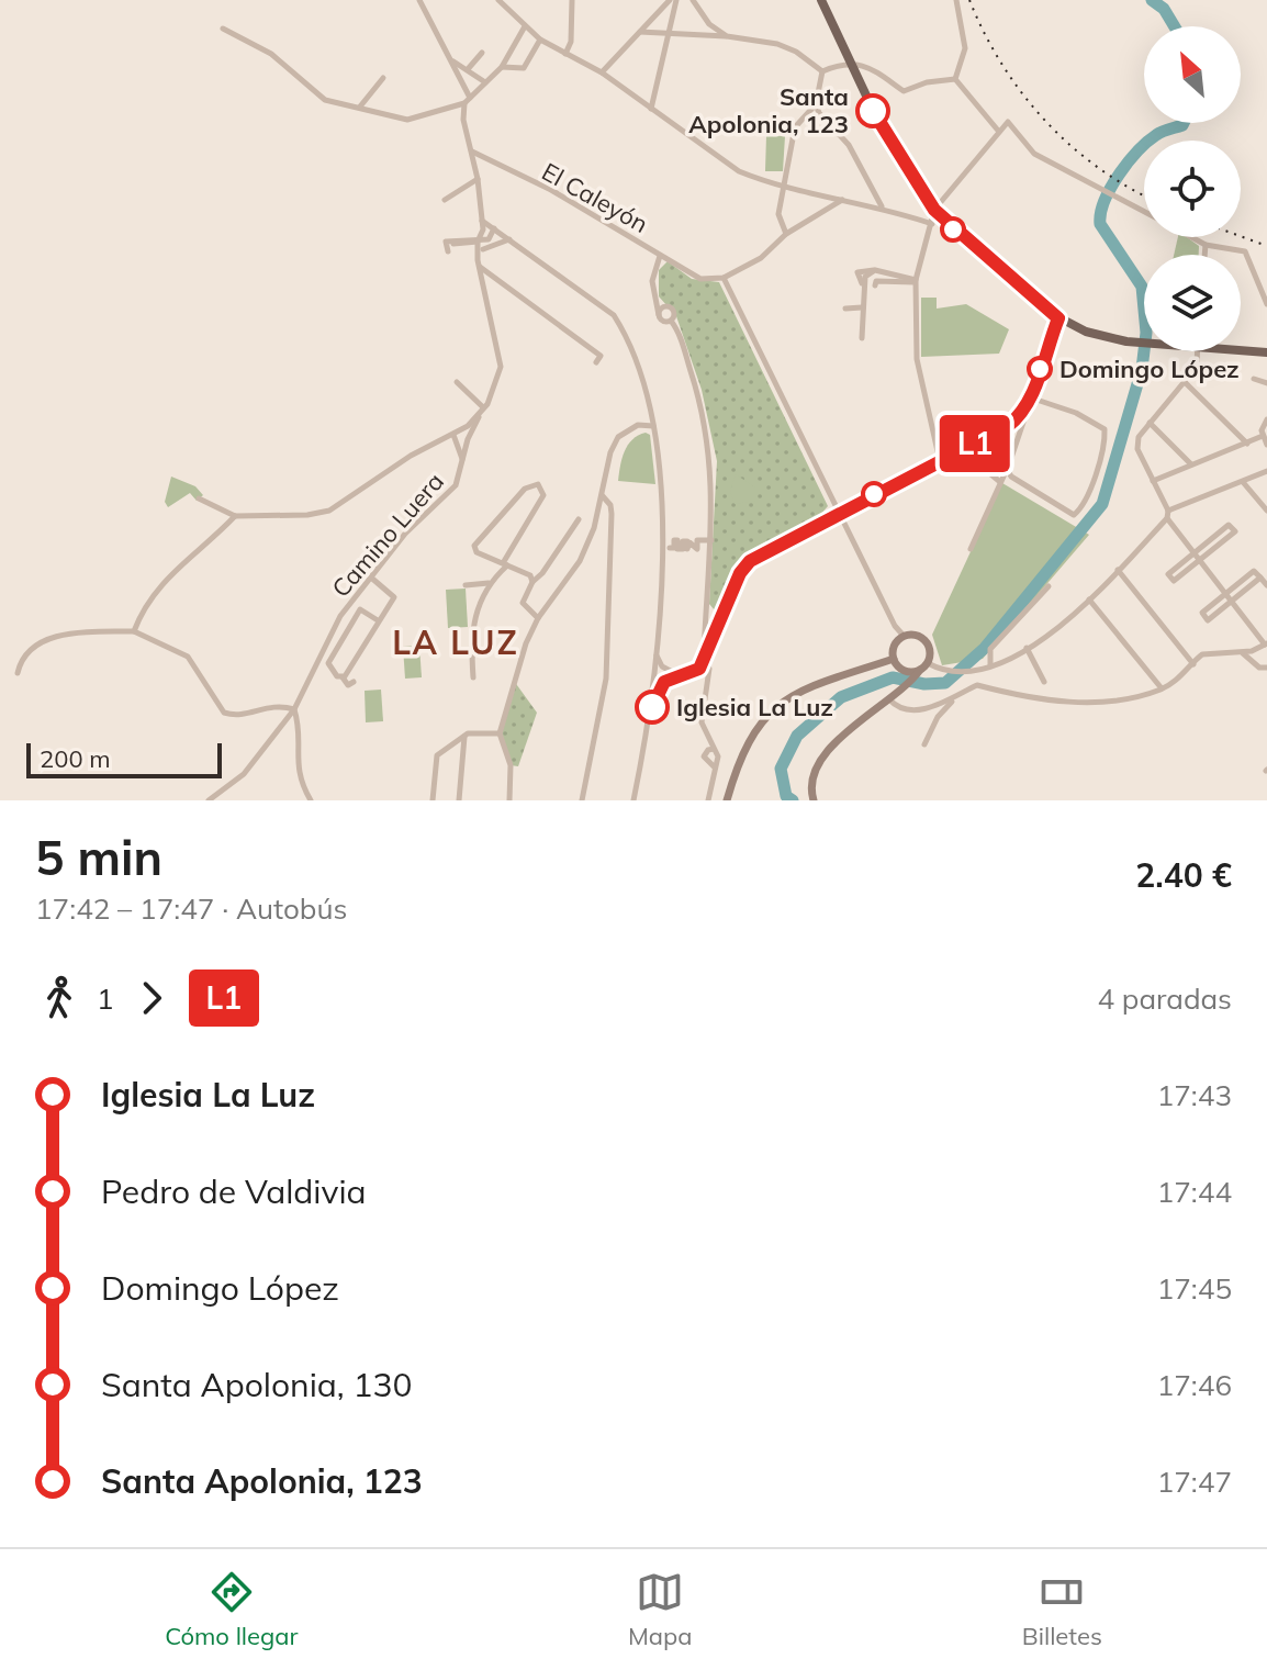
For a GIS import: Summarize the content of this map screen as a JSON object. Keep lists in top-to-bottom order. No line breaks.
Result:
{"streets":{"street":["El Caleyón","Camino Luera"]},"crossings":[["El Caleyón","Camino Luera"]],"districts":["LA LUZ"],"places":["Santa Apolonia, 123","Domingo López","Iglesia La Luz"],"lines":["bus line L1"],"scale_bar":"200 m","north":"top left","page":{"on_map":"L1","scale":"200 m","heading":["5 min","17:42 – 17:47 · Autobús","2.40 €"],"legs":["1","L1","4 paradas"],"list":[{"name":"Iglesia La Luz","value":"17:43"},{"name":"Pedro de Valdivia","value":"17:44"},{"name":"Domingo López","value":"17:45"},{"name":"Santa Apolonia, 130","value":"17:46"},{"name":"Santa Apolonia, 123","value":"17:47"}],"tabs":["Cómo llegar","Mapa","Billetes"]}}
